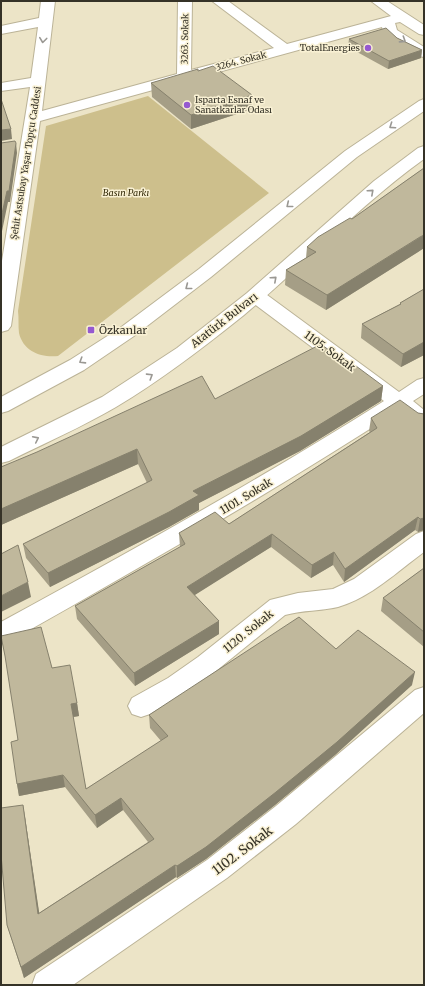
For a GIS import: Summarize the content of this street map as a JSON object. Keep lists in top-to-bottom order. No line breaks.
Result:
{"streets":{"street":["3263. Sokak","3264. Sokak","Şehit Astsubay Yaşar Topçu Caddesi","Atatürk Bulvarı","1105. Sokak","1101. Sokak","1120. Sokak","1102. Sokak"]},"crossings":[["3263. Sokak","3264. Sokak"],["3264. Sokak","Şehit Astsubay Yaşar Topçu Caddesi"],["Atatürk Bulvarı","1105. Sokak"],["1105. Sokak","1101. Sokak"]],"parks":["Basın Parkı"],"places":{"other":["TotalEnergies","Isparta Esnaf ve Sanatkarlar Odası"],"transit":["Özkanlar"]}}
